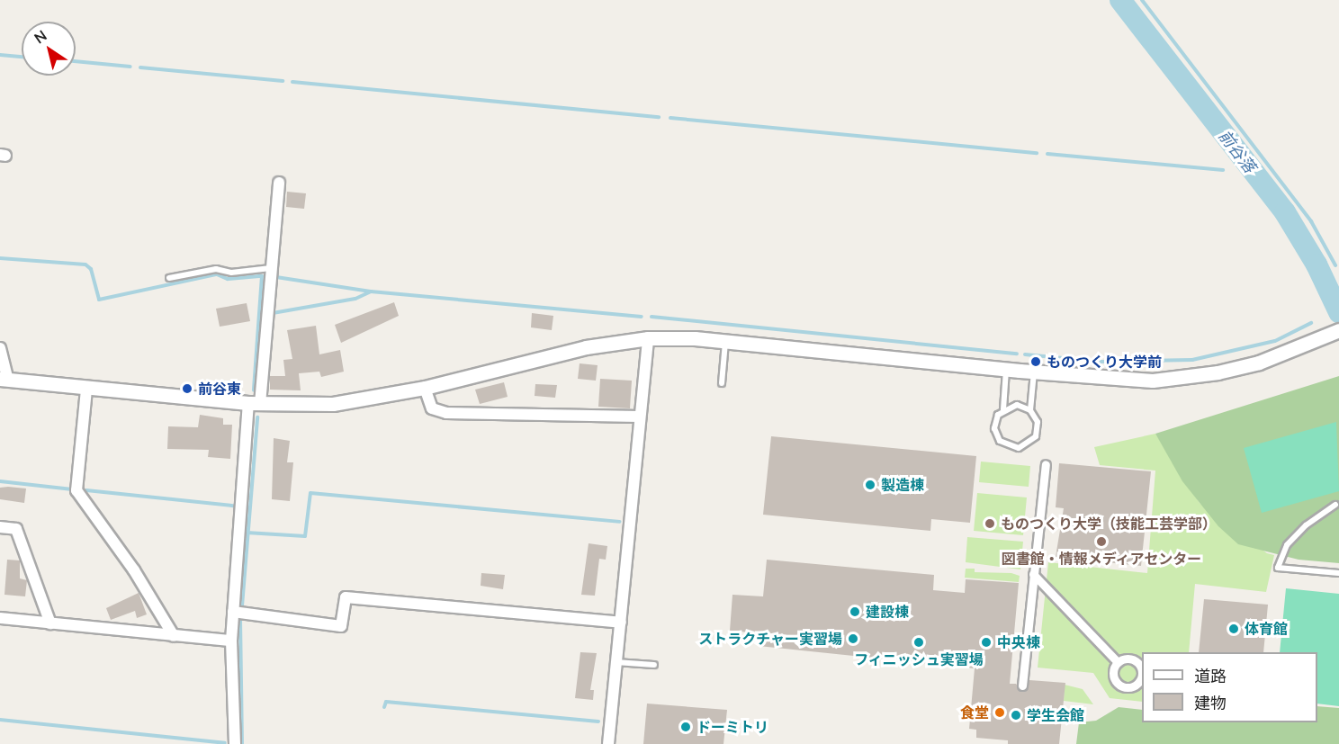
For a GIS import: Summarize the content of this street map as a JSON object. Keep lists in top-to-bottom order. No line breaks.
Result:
{"water":["前谷落"],"places":["ものつくり大学前","前谷東","製造棟","ものつくり大学（技能工芸学部）","図書館・情報メディアセンター","建設棟","体育館","ストラクチャー実習場","フィニッシュ実習場","中央棟","食堂","学生会館","ドーミトリ"],"legend":["道路","建物"],"north":"top left"}
